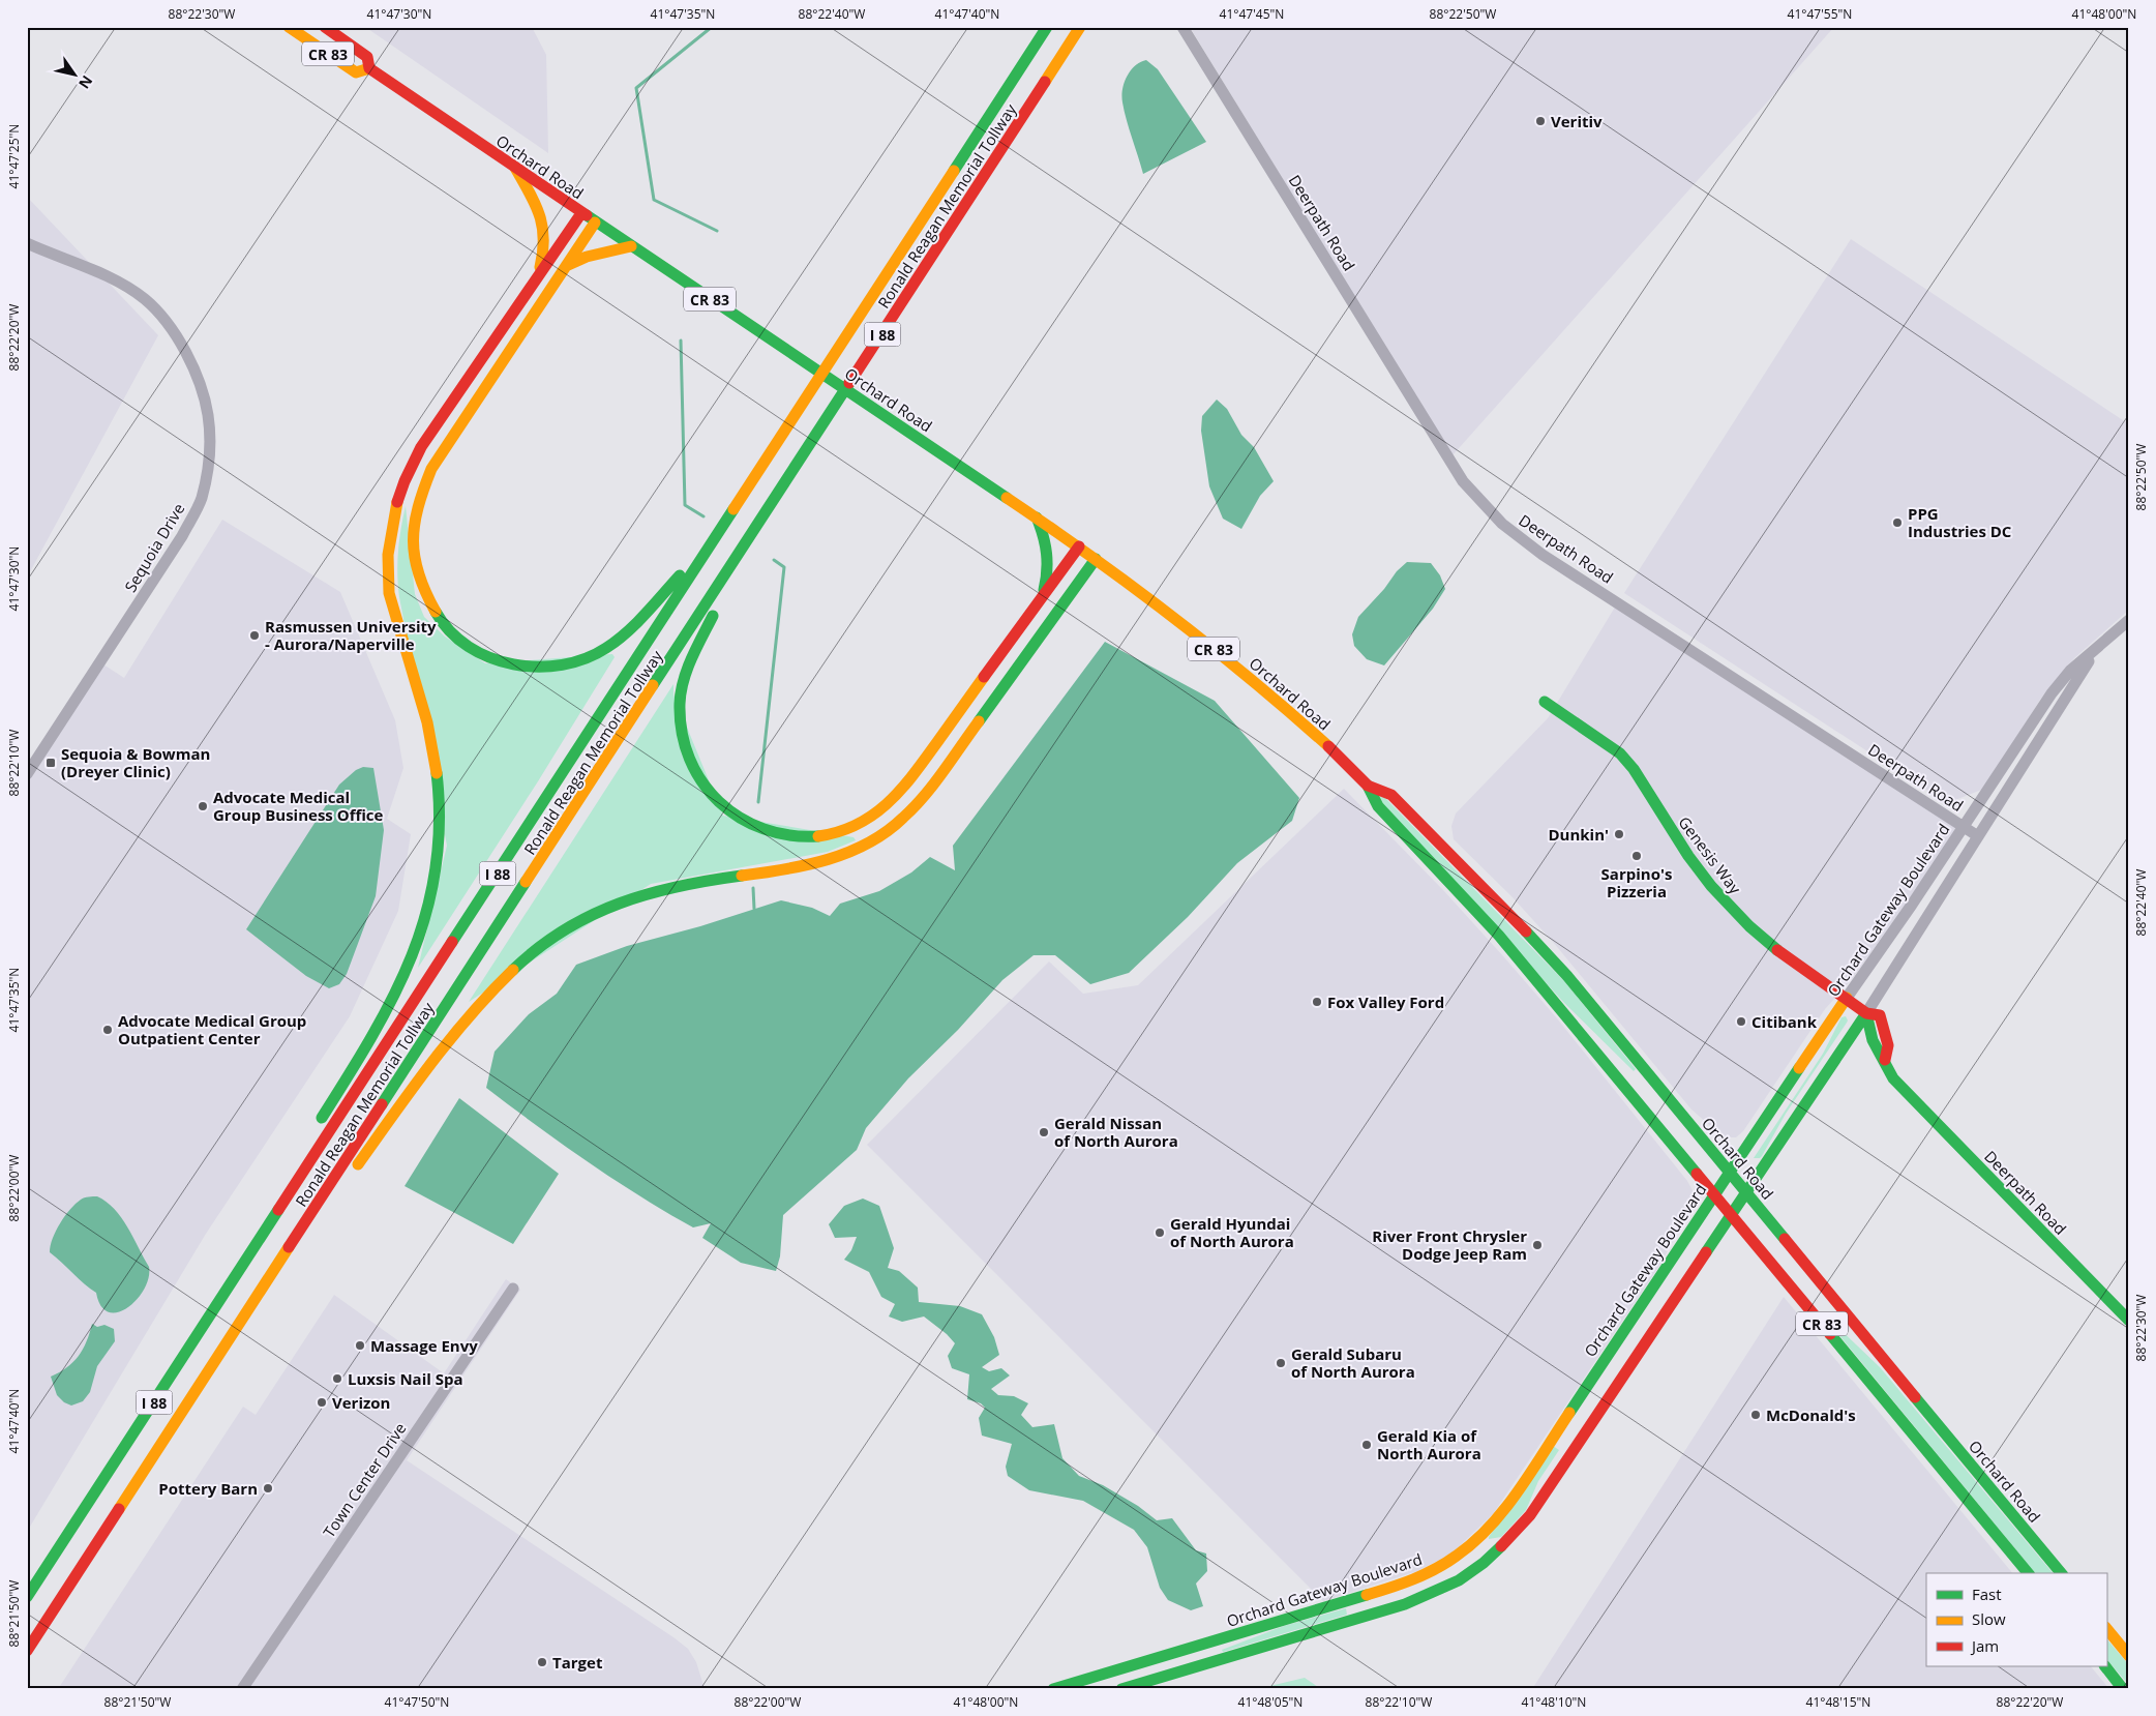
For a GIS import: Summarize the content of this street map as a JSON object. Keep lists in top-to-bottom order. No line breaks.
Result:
{"streets":{"main road":["CR 83","Orchard Road","Ronald Reagan Memorial Tollway","Deerpath Road","I 88","Genesis Way","Orchard Gateway Boulevard"],"street":["Sequoia Drive","Town Center Drive"]},"crossings":[["Orchard Road","Orchard Gateway Boulevard"],["Deerpath Road","Genesis Way"],["Deerpath Road","Orchard Gateway Boulevard"],["Genesis Way","Orchard Gateway Boulevard"]],"places":{"other":["Veritiv","PPG Industries DC","Rasmussen University - Aurora/Naperville","Advocate Medical Group Business Office","Dunkin'","Sarpino's Pizzeria","Fox Valley Ford","Citibank","Advocate Medical Group Outpatient Center","Gerald Nissan of North Aurora","Gerald Hyundai of North Aurora","River Front Chrysler Dodge Jeep Ram","Massage Envy","Gerald Subaru of North Aurora","Luxsis Nail Spa","Verizon","McDonald's","Gerald Kia of North Aurora","Pottery Barn","Target"],"transit":["Sequoia & Bowman (Dreyer Clinic)"]},"legend":["Fast","Slow","Jam"],"north":"bottom right","coordinates":["88°22'30\"W","41°47'30\"N","41°47'35\"N","88°22'40\"W","41°47'40\"N","41°47'45\"N","88°22'50\"W","41°47'55\"N","41°48'00\"N","41°47'25\"N","88°22'20\"W","88°22'10\"W","88°22'00\"W","88°21'50\"W","41°47'50\"N","41°48'05\"N","41°48'10\"N","41°48'15\"N"]}
